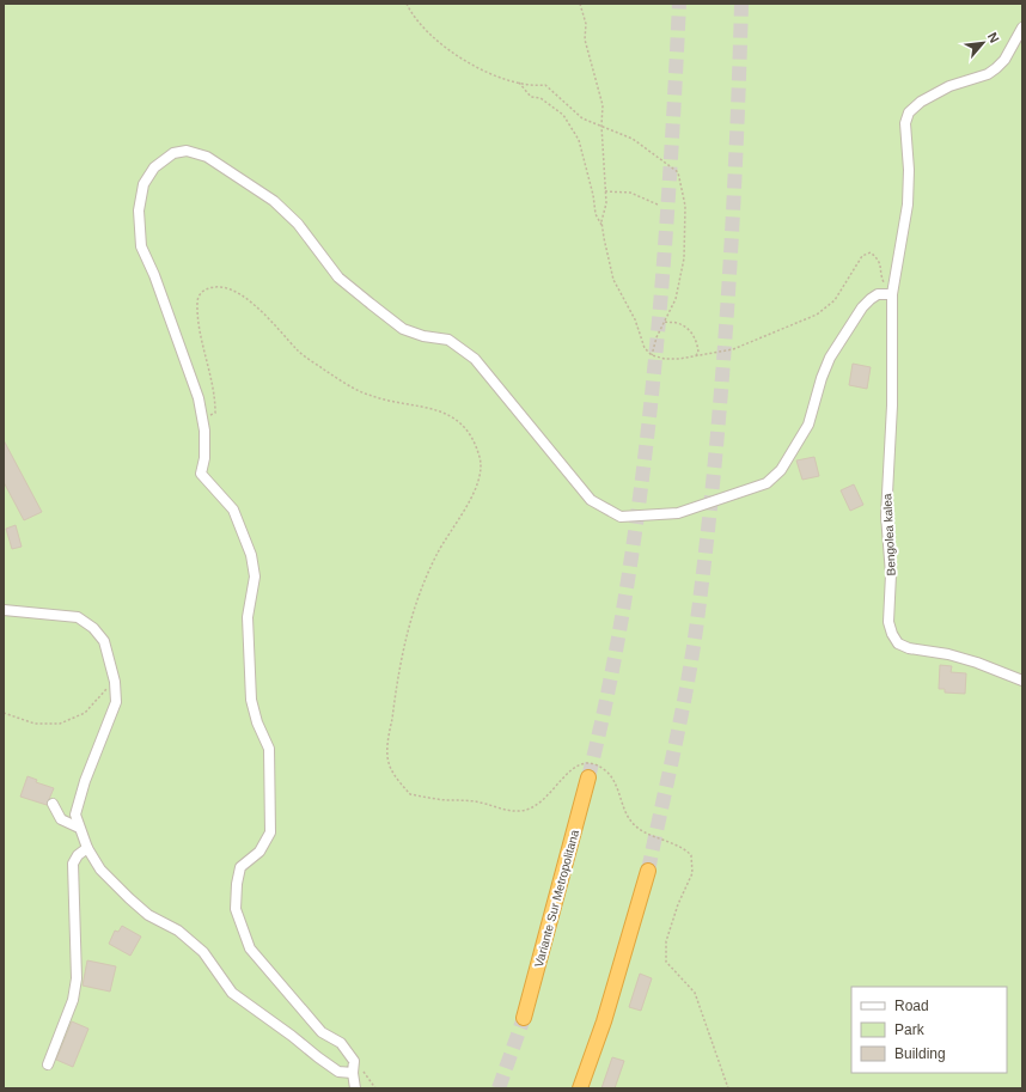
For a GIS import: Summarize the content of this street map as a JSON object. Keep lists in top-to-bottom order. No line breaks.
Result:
{"streets":{"highway":["Variante Sur Metropolitana"],"street":["Bengolea kalea"]},"legend":["Road","Park","Building"],"north":"top right"}
